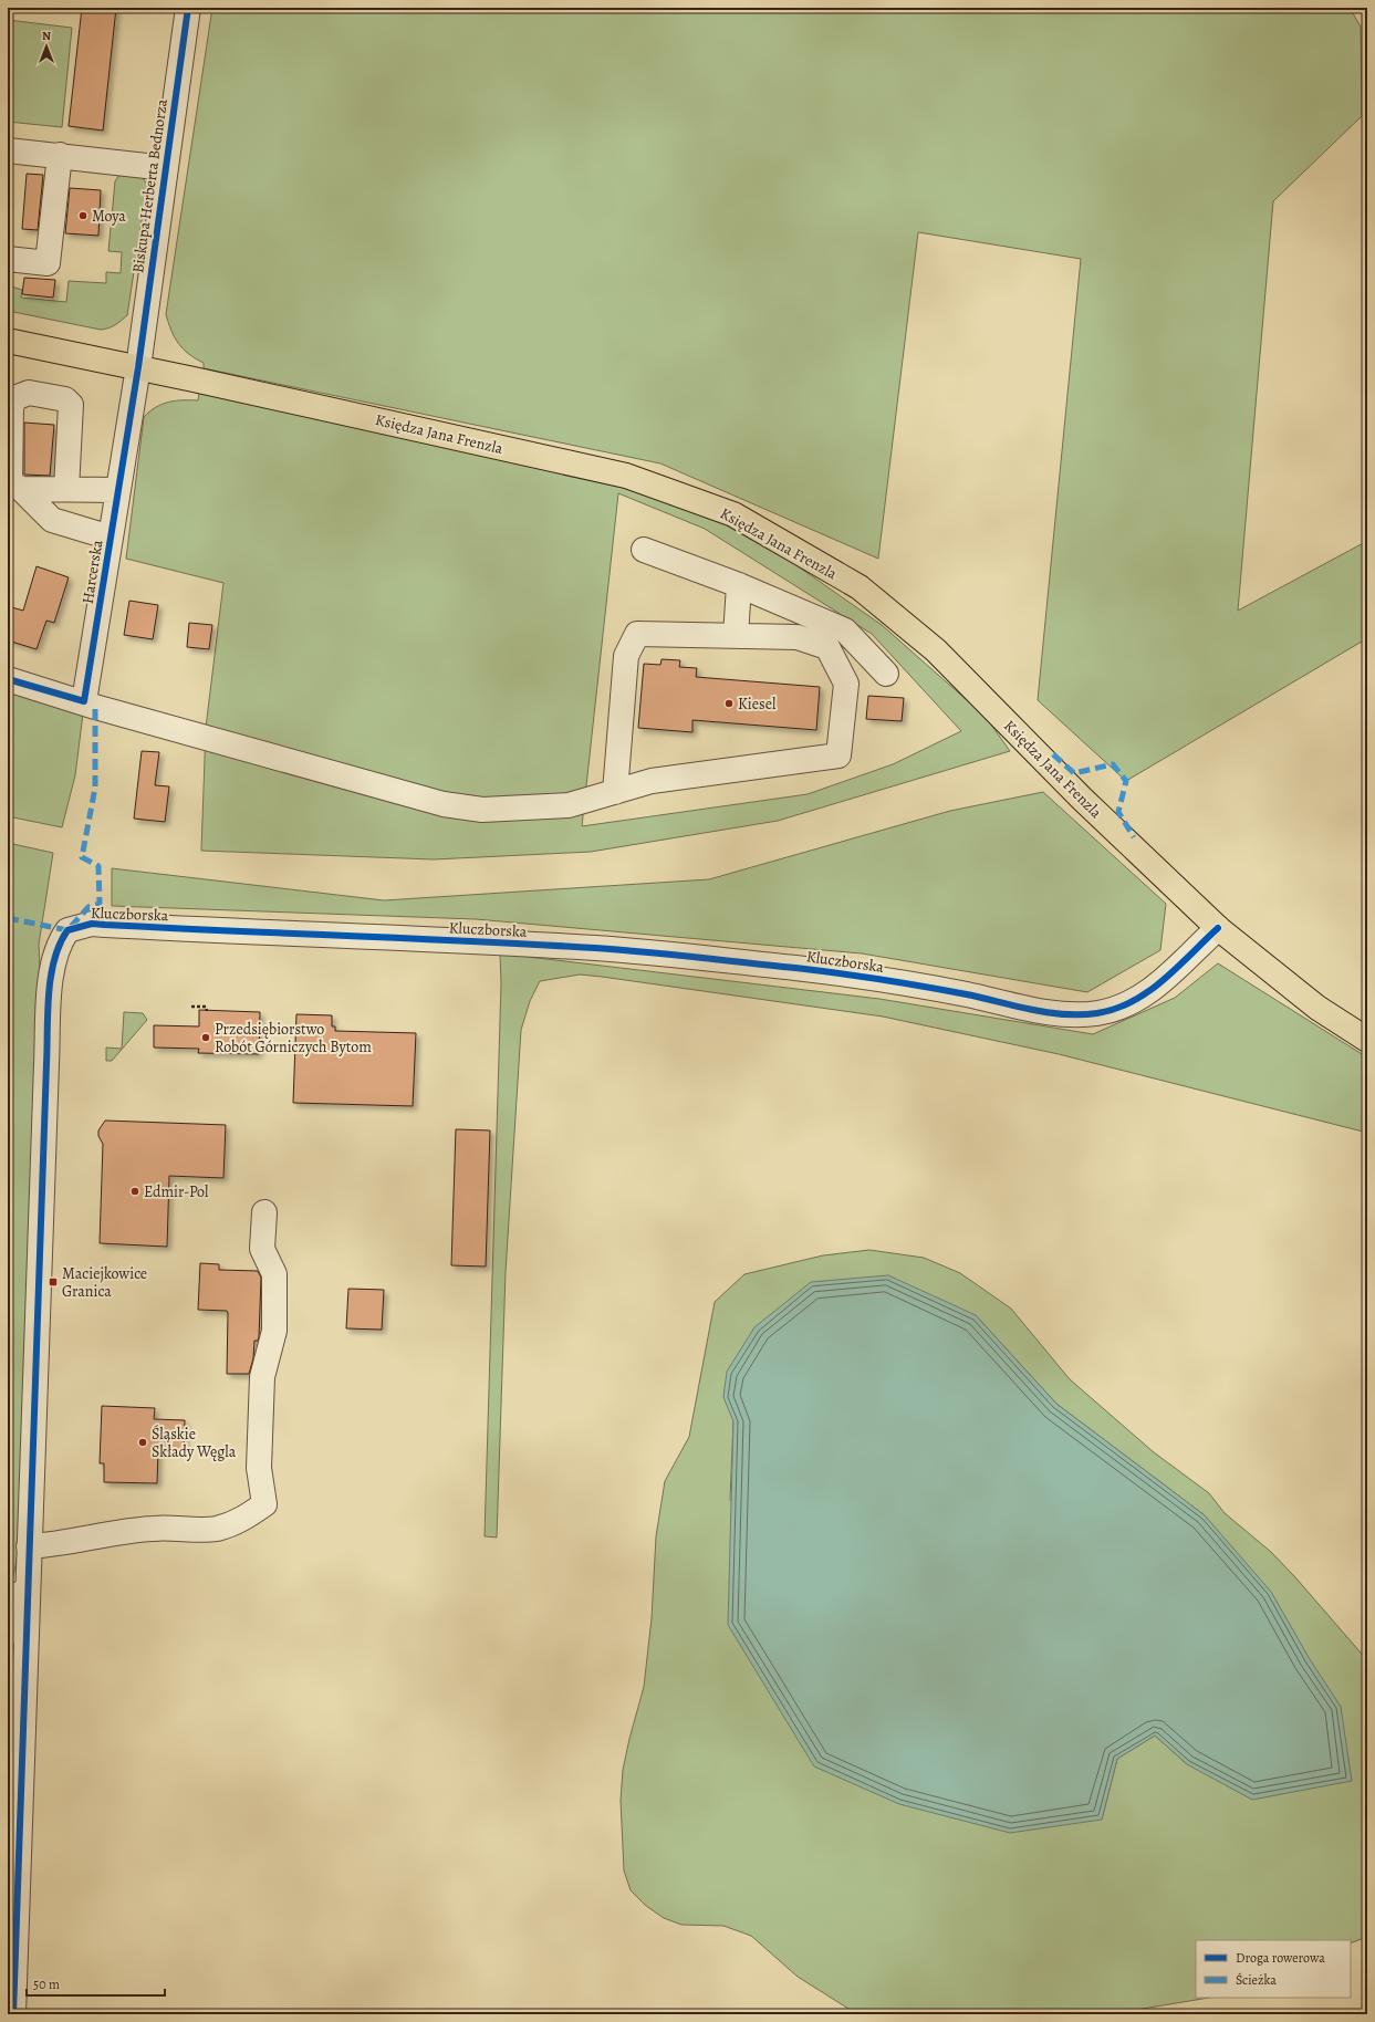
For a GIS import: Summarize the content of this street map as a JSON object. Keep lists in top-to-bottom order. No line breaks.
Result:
{"streets":{"main road":["Księdza Jana Frenzla"],"street":["Biskupa Herberta Bednorza","Harcerska","Kluczborska"]},"crossings":[["Biskupa Herberta Bednorza","Księdza Jana Frenzla"],["Biskupa Herberta Bednorza","Harcerska"],["Księdza Jana Frenzla","Harcerska"],["Księdza Jana Frenzla","Kluczborska"]],"places":{"other":["Moya","Kiesel","Przedsiębiorstwo Robót Górniczych Bytom","Edmir-Pol","Śląskie Składy Węgla"],"transit":["Maciejkowice Granica"]},"legend":["Droga rowerowa","Ścieżka"],"scale_bar":"50 m","north":"top"}
